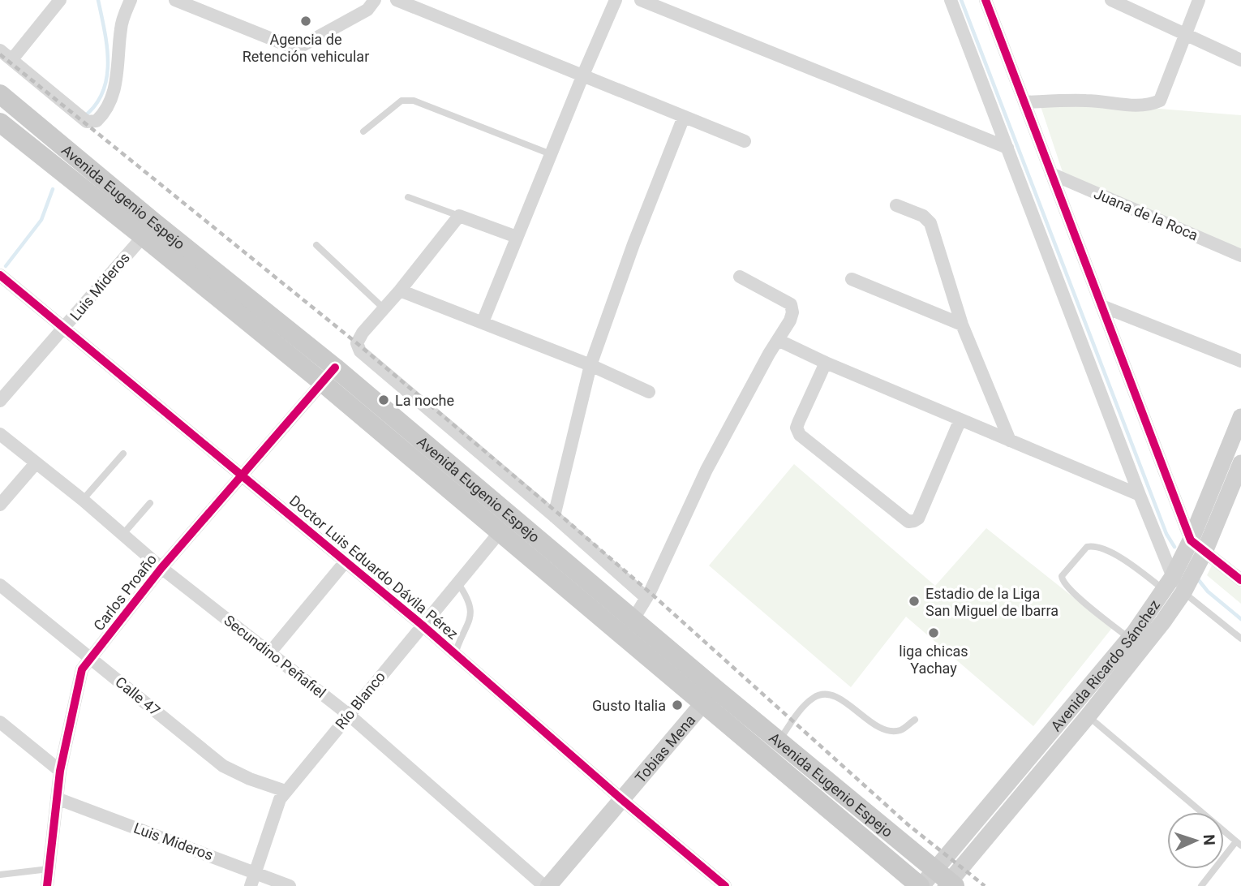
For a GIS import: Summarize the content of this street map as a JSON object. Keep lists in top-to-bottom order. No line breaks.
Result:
{"streets":{"main road":["Avenida Eugenio Espejo","Avenida Ricardo Sánchez","Tobias Mena"],"street":["Juana de la Roca","Luis Mideros","Doctor Luis Eduardo Dávila Pérez","Carlos Proaño","Secundino Peñafiel","Calle 47","Río Blanco"]},"crossings":[["Avenida Eugenio Espejo","Luis Mideros"],["Avenida Eugenio Espejo","Carlos Proaño"],["Avenida Eugenio Espejo","Avenida Ricardo Sánchez"],["Avenida Eugenio Espejo","Río Blanco"],["Avenida Eugenio Espejo","Tobias Mena"],["Luis Mideros","Doctor Luis Eduardo Dávila Pérez"],["Luis Mideros","Carlos Proaño"],["Luis Mideros","Río Blanco"],["Doctor Luis Eduardo Dávila Pérez","Carlos Proaño"],["Doctor Luis Eduardo Dávila Pérez","Río Blanco"],["Doctor Luis Eduardo Dávila Pérez","Tobias Mena"],["Carlos Proaño","Secundino Peñafiel"],["Carlos Proaño","Calle 47"],["Secundino Peñafiel","Río Blanco"],["Calle 47","Río Blanco"]],"places":["Agencia de Retención vehicular","La noche","Estadio de la Liga San Miguel de Ibarra","liga chicas Yachay","Gusto Italia"],"north":"right"}
